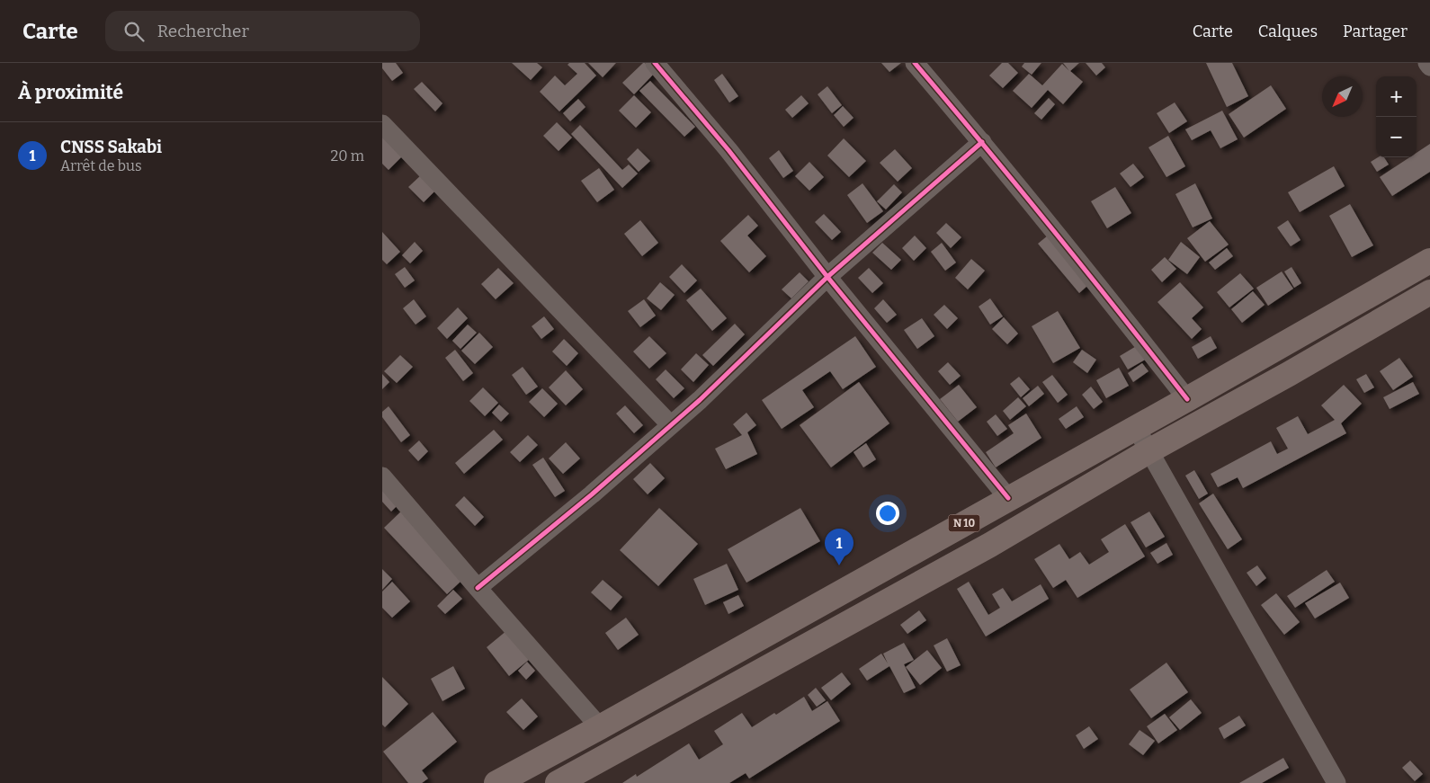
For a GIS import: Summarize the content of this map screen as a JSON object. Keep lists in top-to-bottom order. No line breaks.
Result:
{"streets":{"main road":["N 10"]},"north":"bottom left","page":{"header":"Carte","search":"Rechercher","nav":["Carte","Calques","Partager"],"heading":"À proximité","map_buttons":["+","−"],"list":[{"mark":"1","name":"CNSS Sakabi","note":"Arrêt de bus","value":"20 m"}],"pins":"1"}}
